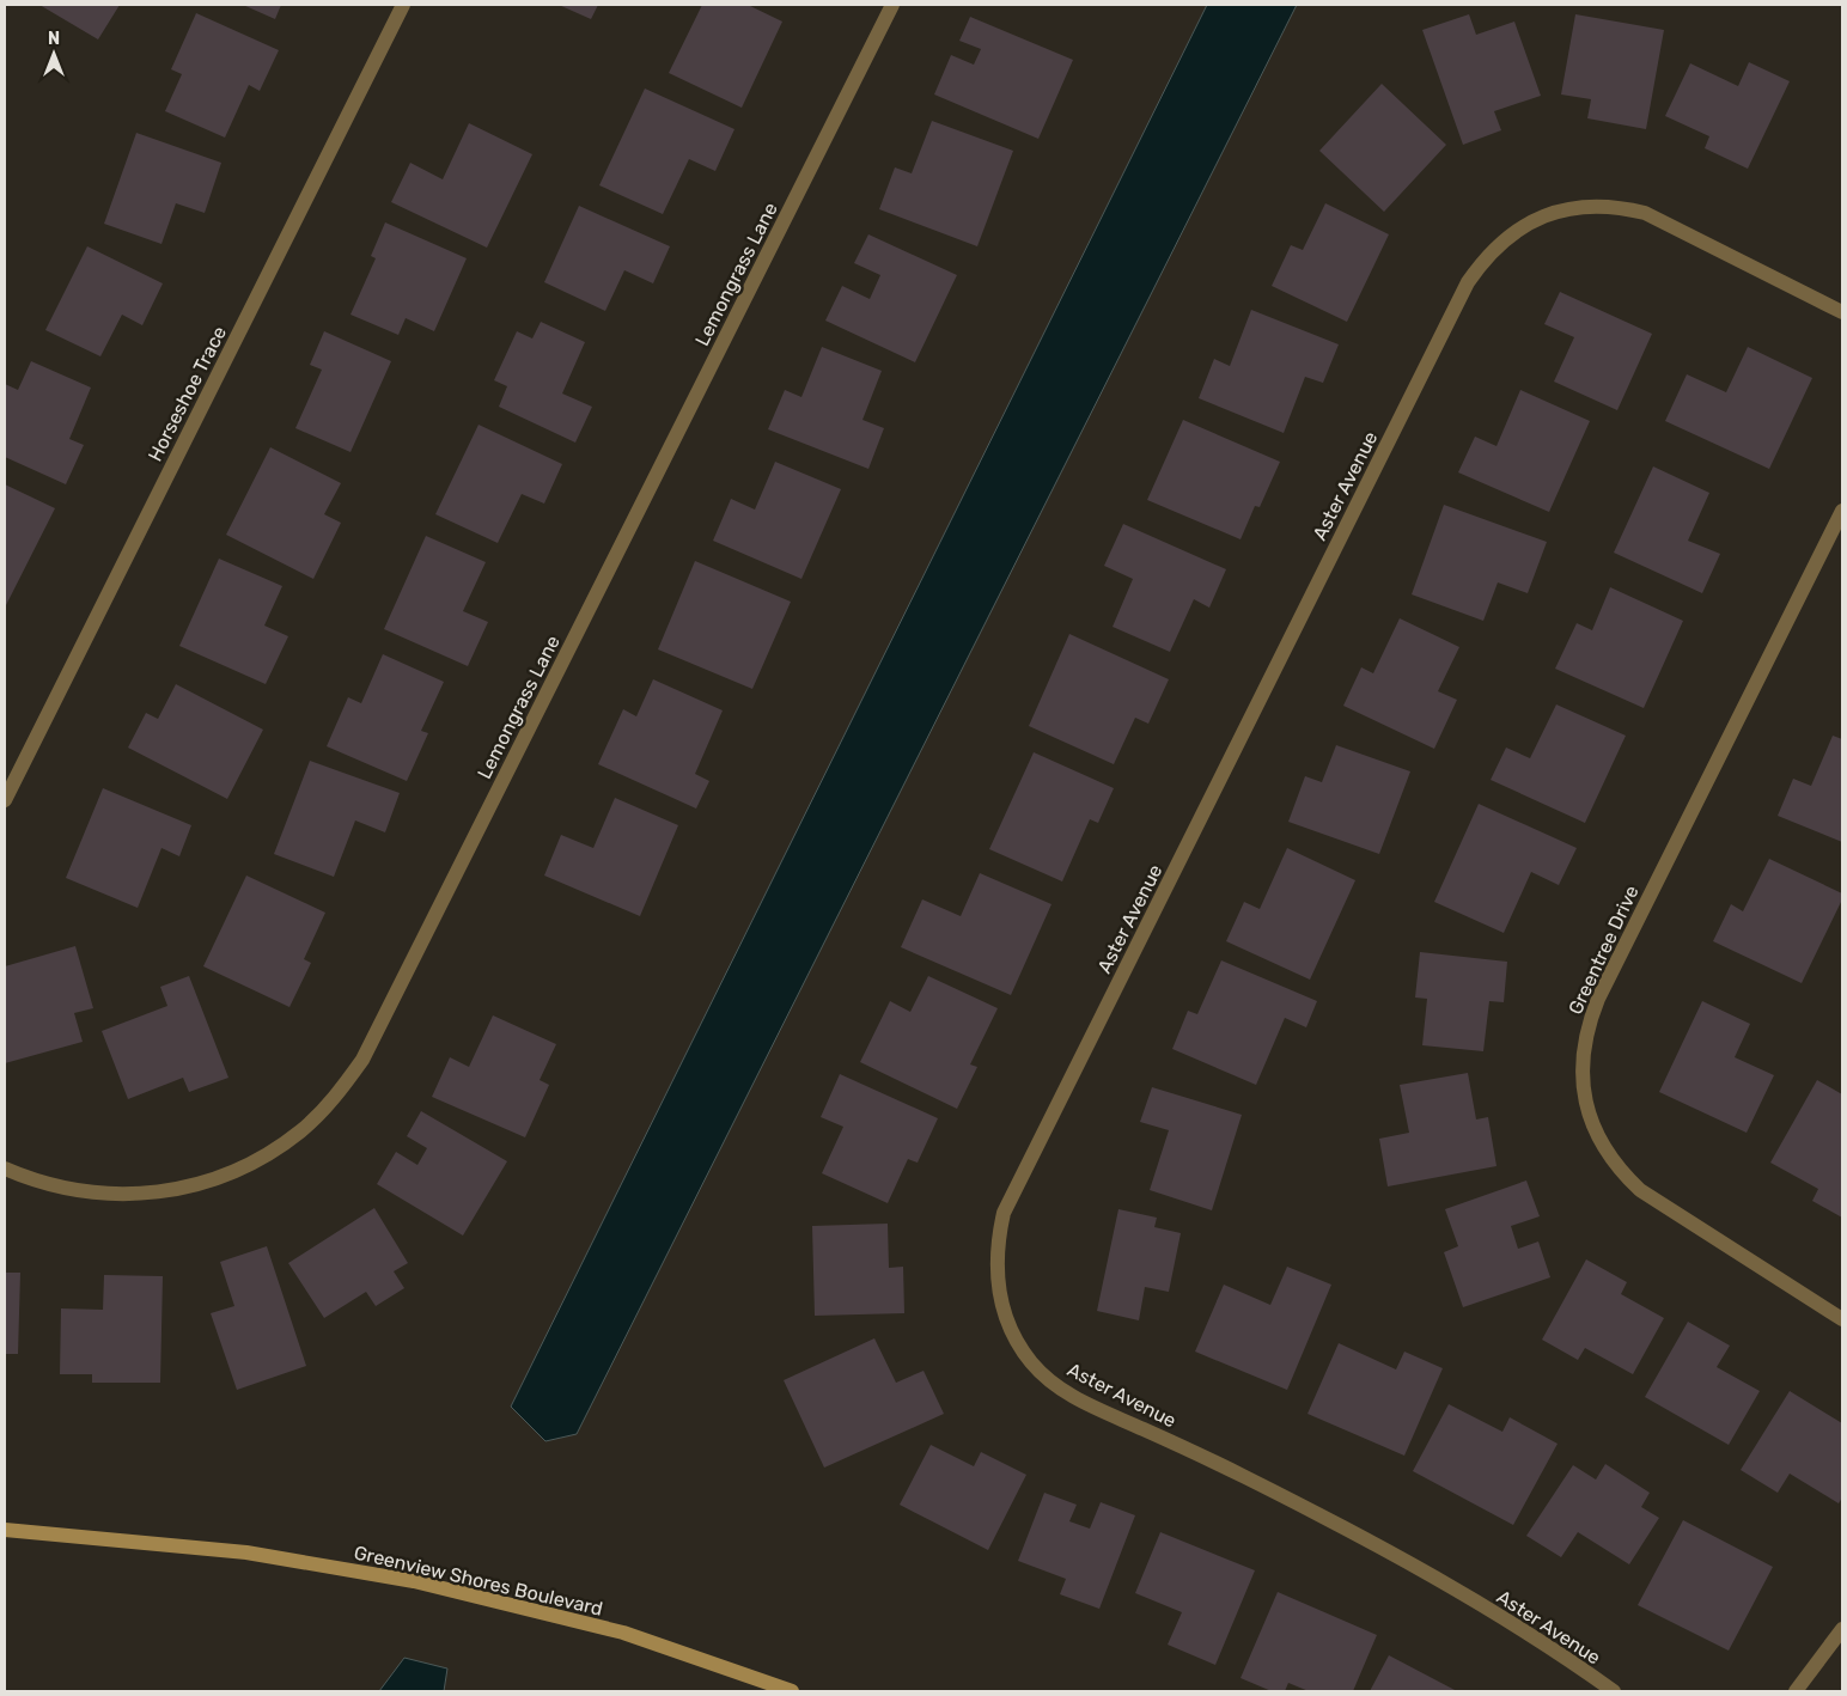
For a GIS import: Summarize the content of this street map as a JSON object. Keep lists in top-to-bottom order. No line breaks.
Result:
{"streets":{"street":["Lemongrass Lane","Horseshoe Trace","Aster Avenue","Greentree Drive","Greenview Shores Boulevard"]},"north":"top"}
